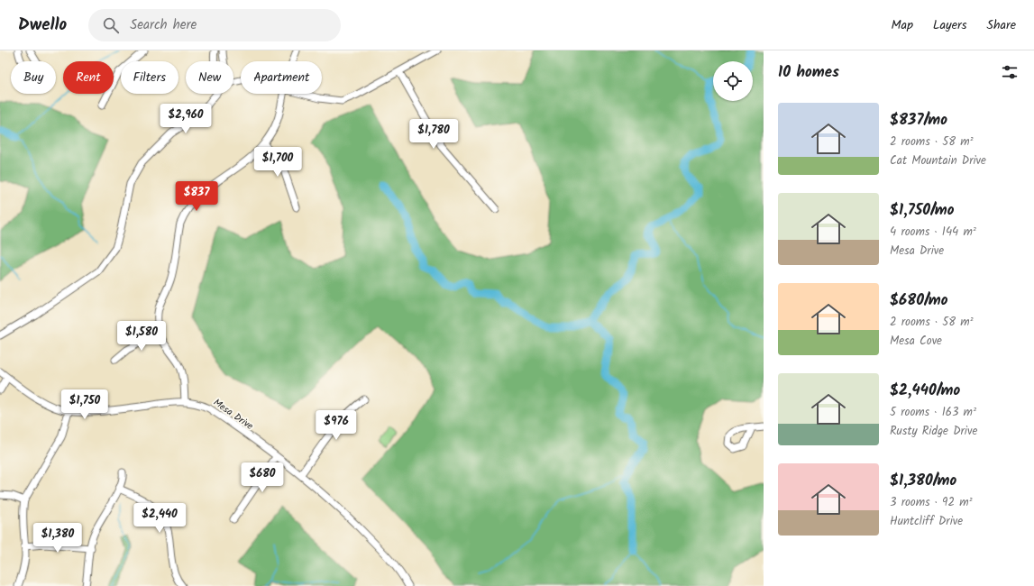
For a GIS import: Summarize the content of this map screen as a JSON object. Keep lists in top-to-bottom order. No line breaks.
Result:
{"streets":{"street":["Mesa Drive"]},"page":{"header":"Dwello","search":"Search here","nav":["Map","Layers","Share"],"heading":"10 homes","chip":["Buy","Rent","Filters","New","Apartment"],"list":[{"name":"$837/mo","note":"2 rooms · 58 m² · Cat Mountain Drive"},{"name":"$1,750/mo","note":"4 rooms · 144 m² · Mesa Drive"},{"name":"$680/mo","note":"2 rooms · 58 m² · Mesa Cove"},{"name":"$2,440/mo","note":"5 rooms · 163 m² · Rusty Ridge Drive"},{"name":"$1,380/mo","note":"3 rooms · 92 m² · Huntcliff Drive"}],"price":["$2,960","$1,780","$1,700","$837","$1,580","$1,750","$976","$680","$2,440","$1,380"]}}
